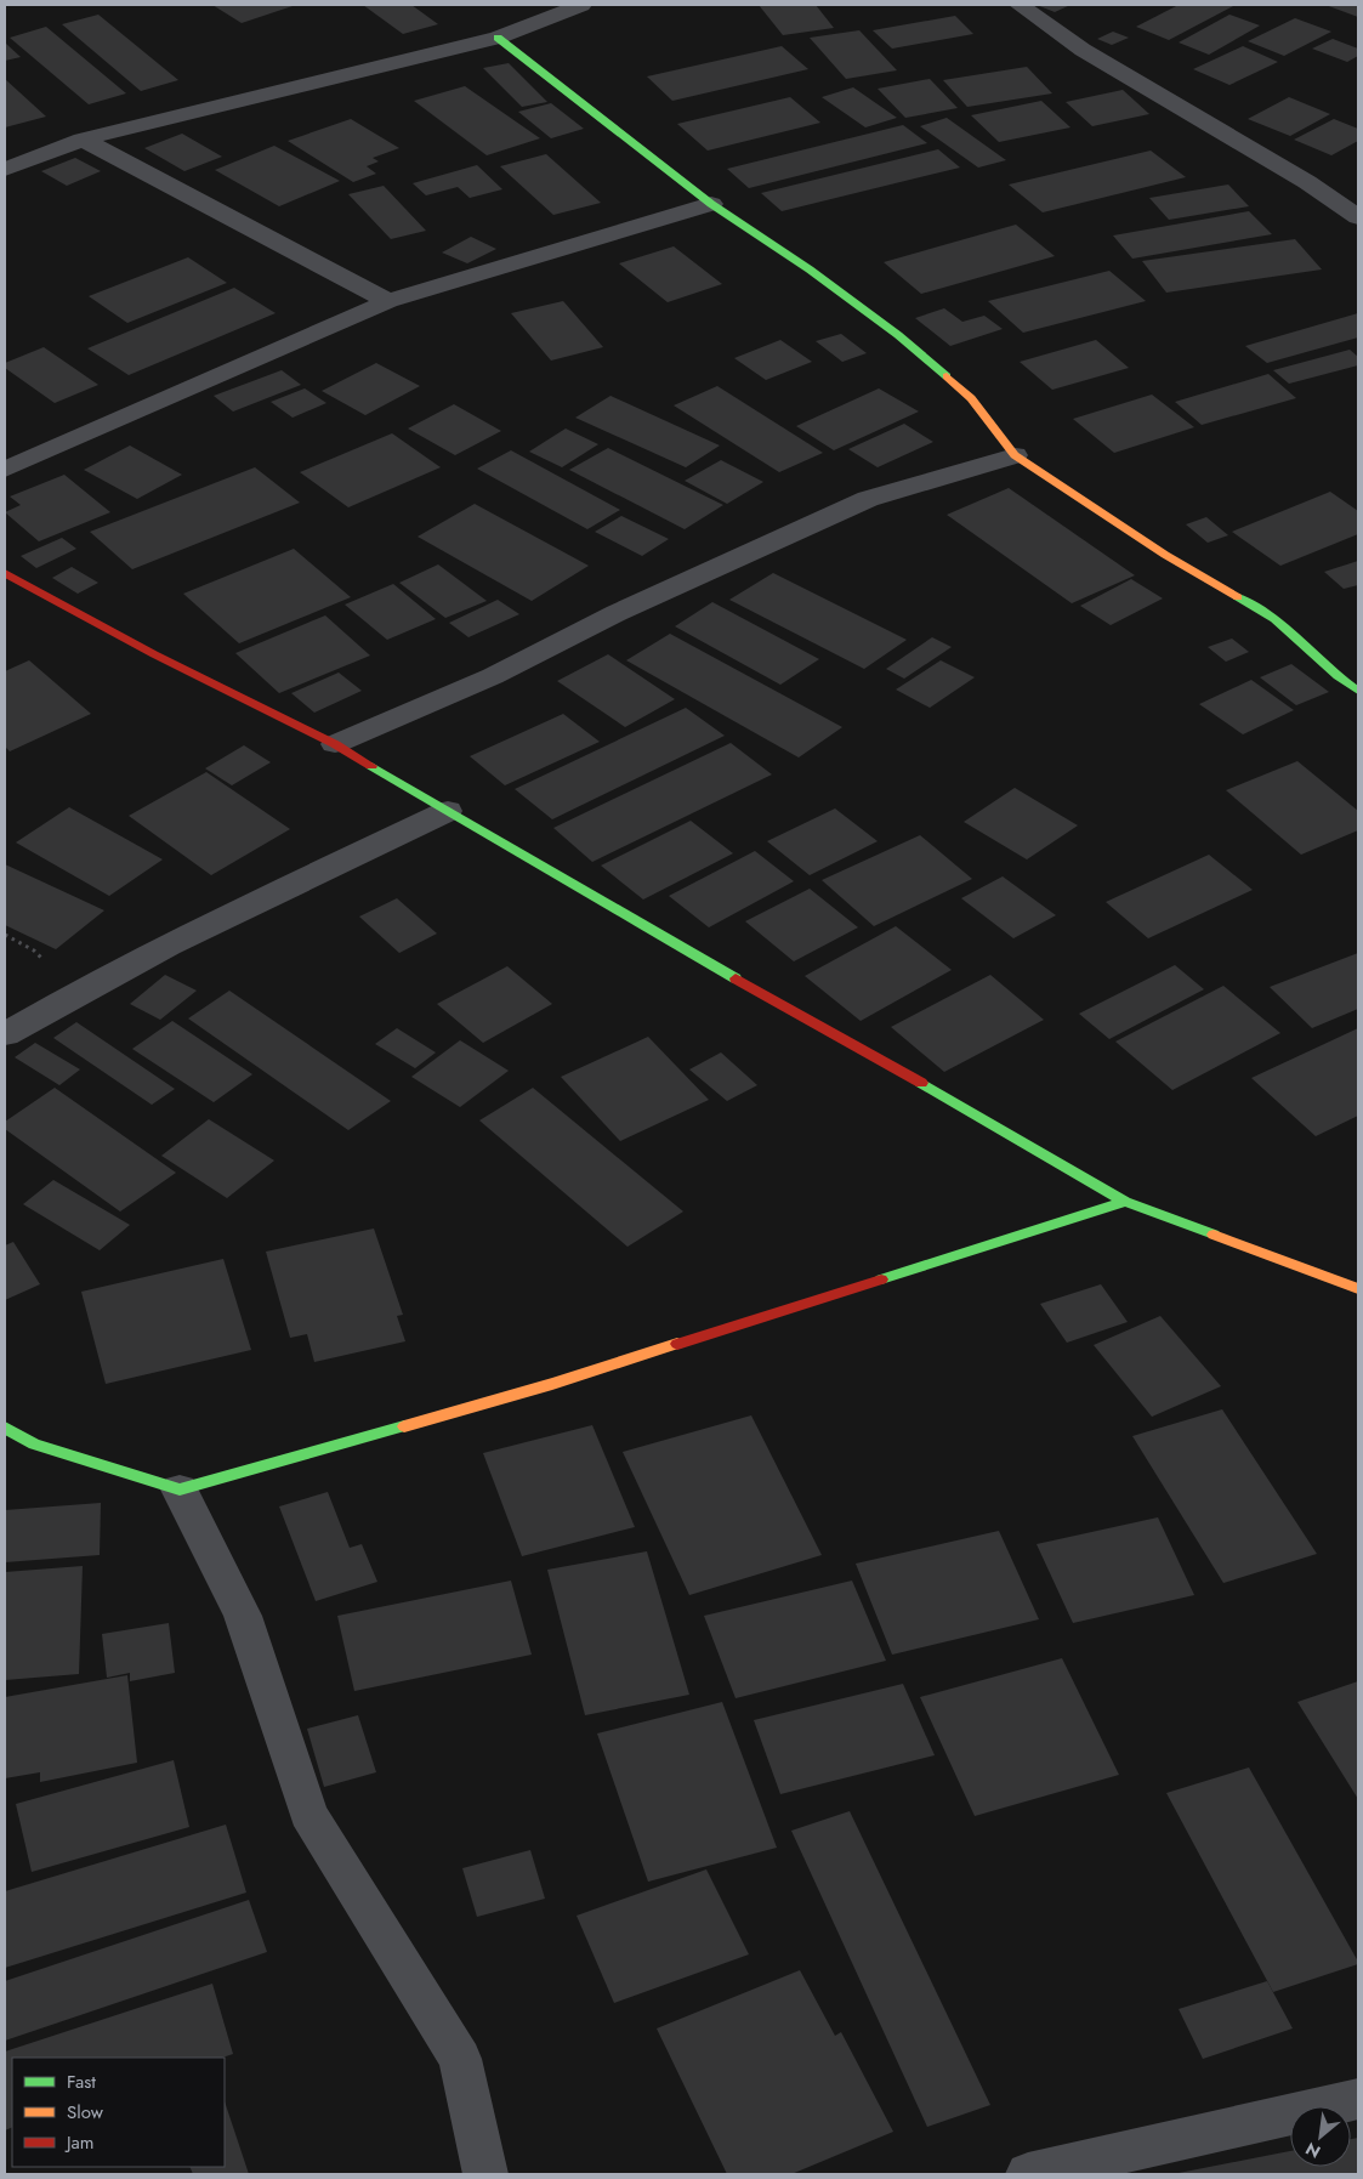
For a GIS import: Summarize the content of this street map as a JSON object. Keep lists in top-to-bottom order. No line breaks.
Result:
{"legend":["Fast","Slow","Jam"],"north":"bottom left"}
